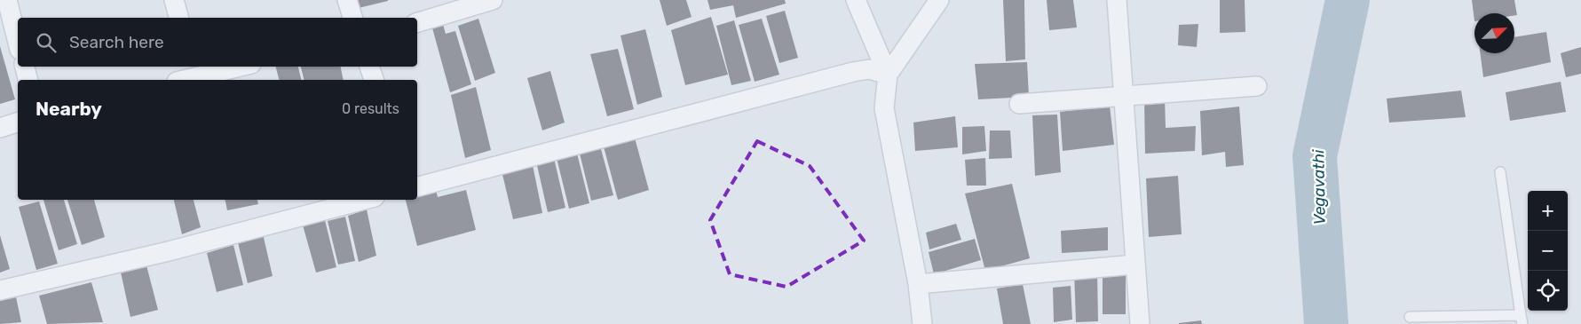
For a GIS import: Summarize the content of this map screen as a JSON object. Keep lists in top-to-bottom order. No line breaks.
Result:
{"water":["Vegavathi"],"north":"top right","page":{"search":"Search here","heading":["Nearby","0 results"],"map_buttons":["+","−"]}}
